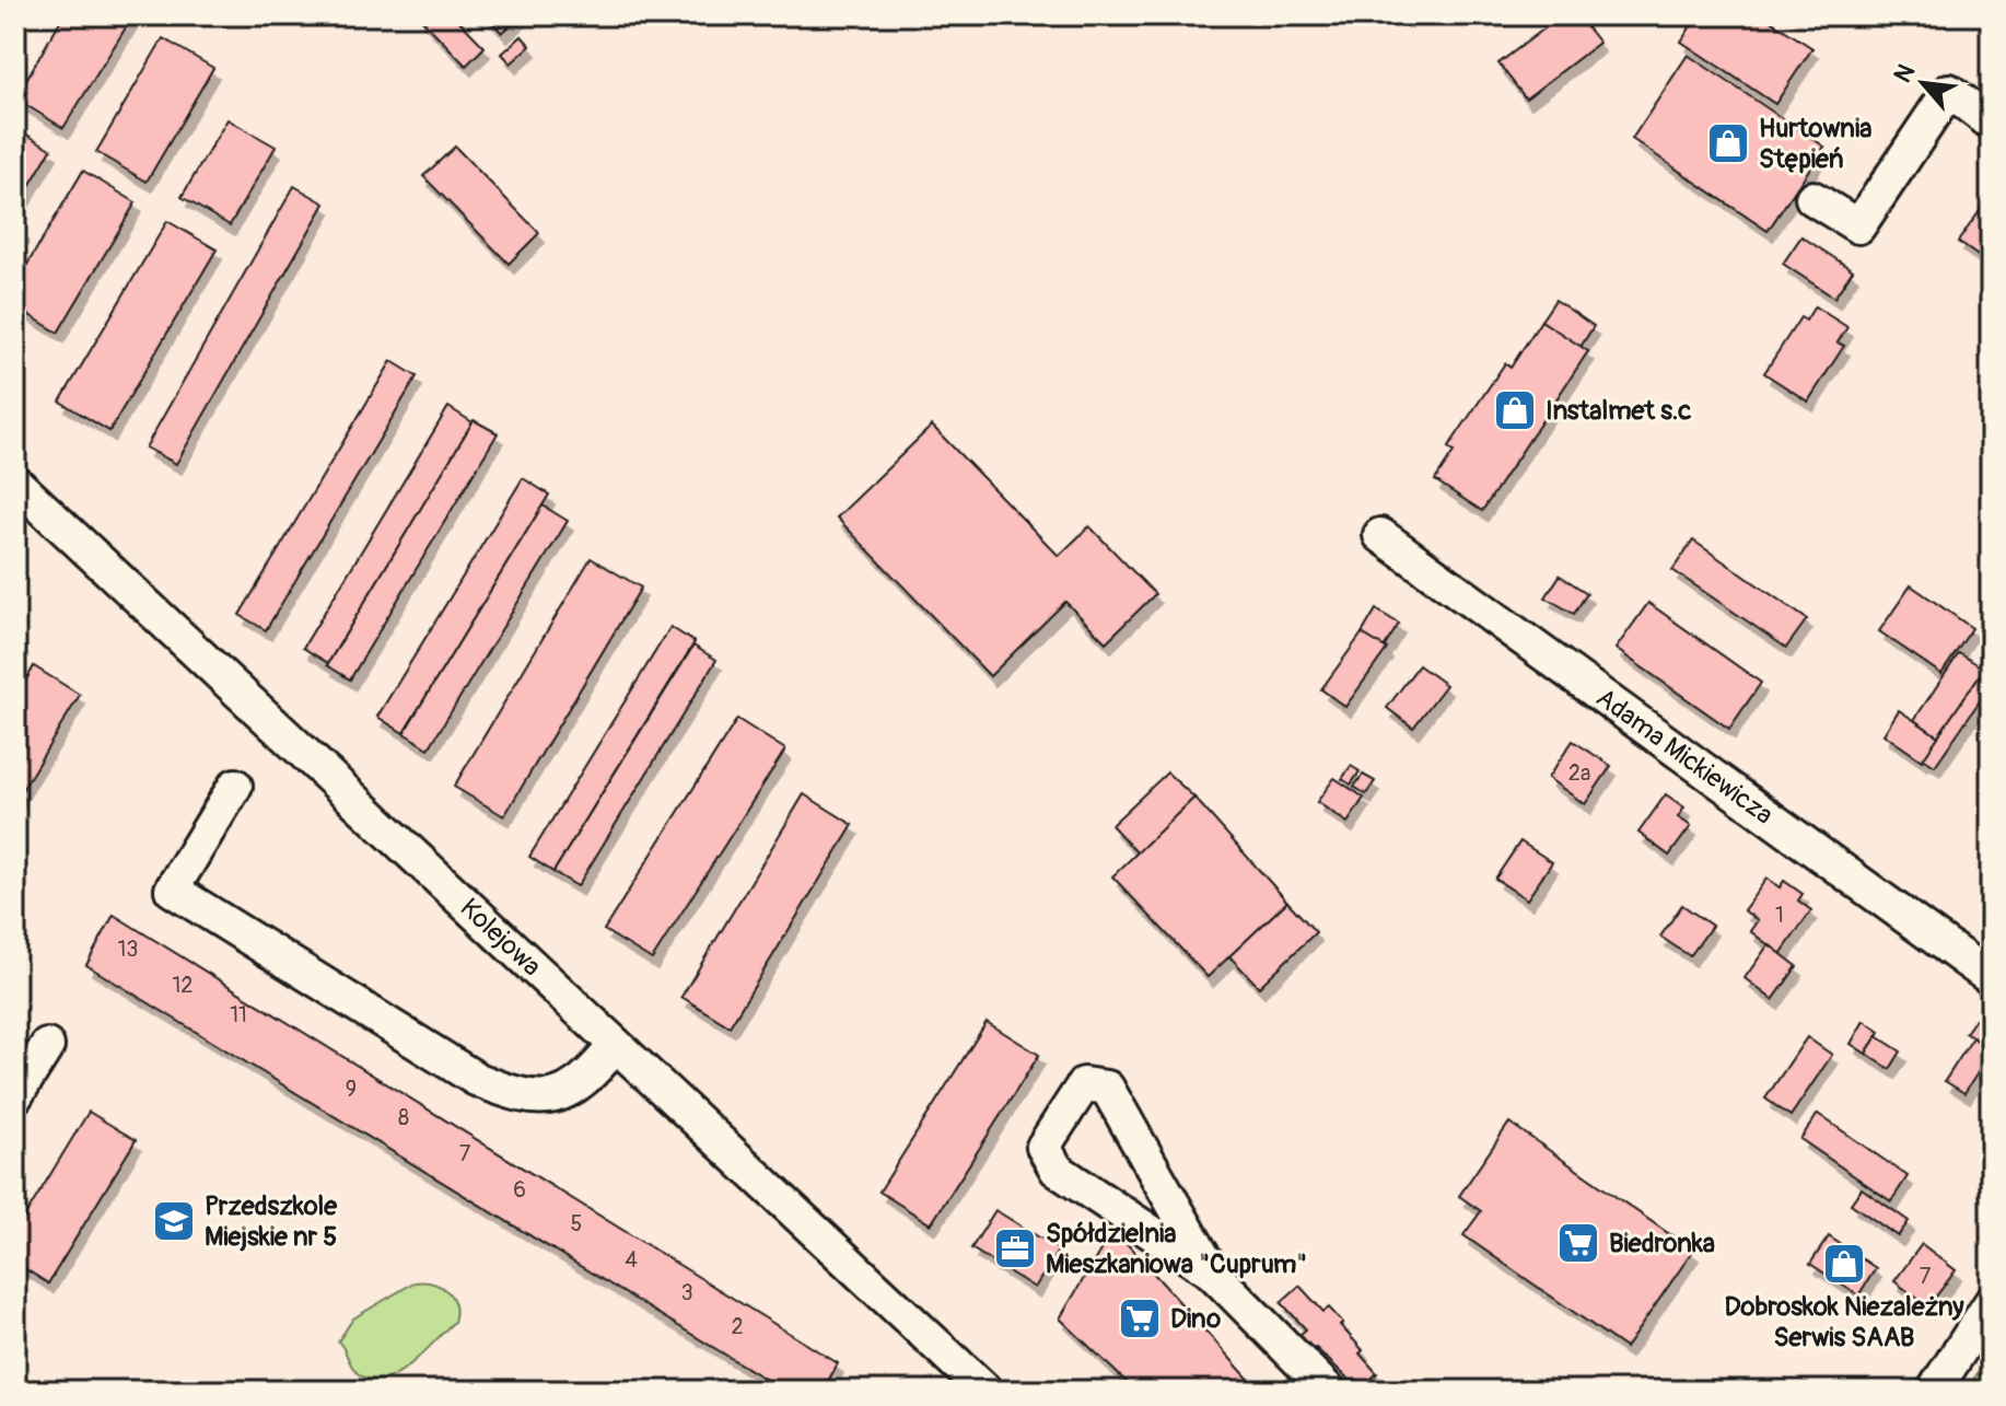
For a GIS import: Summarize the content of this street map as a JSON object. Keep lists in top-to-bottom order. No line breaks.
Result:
{"streets":{"street":["Adama Mickiewicza","Kolejowa"]},"places":{"shop":["Hurtownia Stępień","Instalmet s.c","Dobroskok Niezależny Serwis SAAB"],"school or university":["Przedszkole Miejskie nr 5"],"supermarket":["Biedronka","Dino"],"office":["Spółdzielnia Mieszkaniowa \"Cuprum\""]},"house_numbers":["2a","1","13","12","11","9","8","7","6","5","4","7","3","2"],"north":"top left"}
